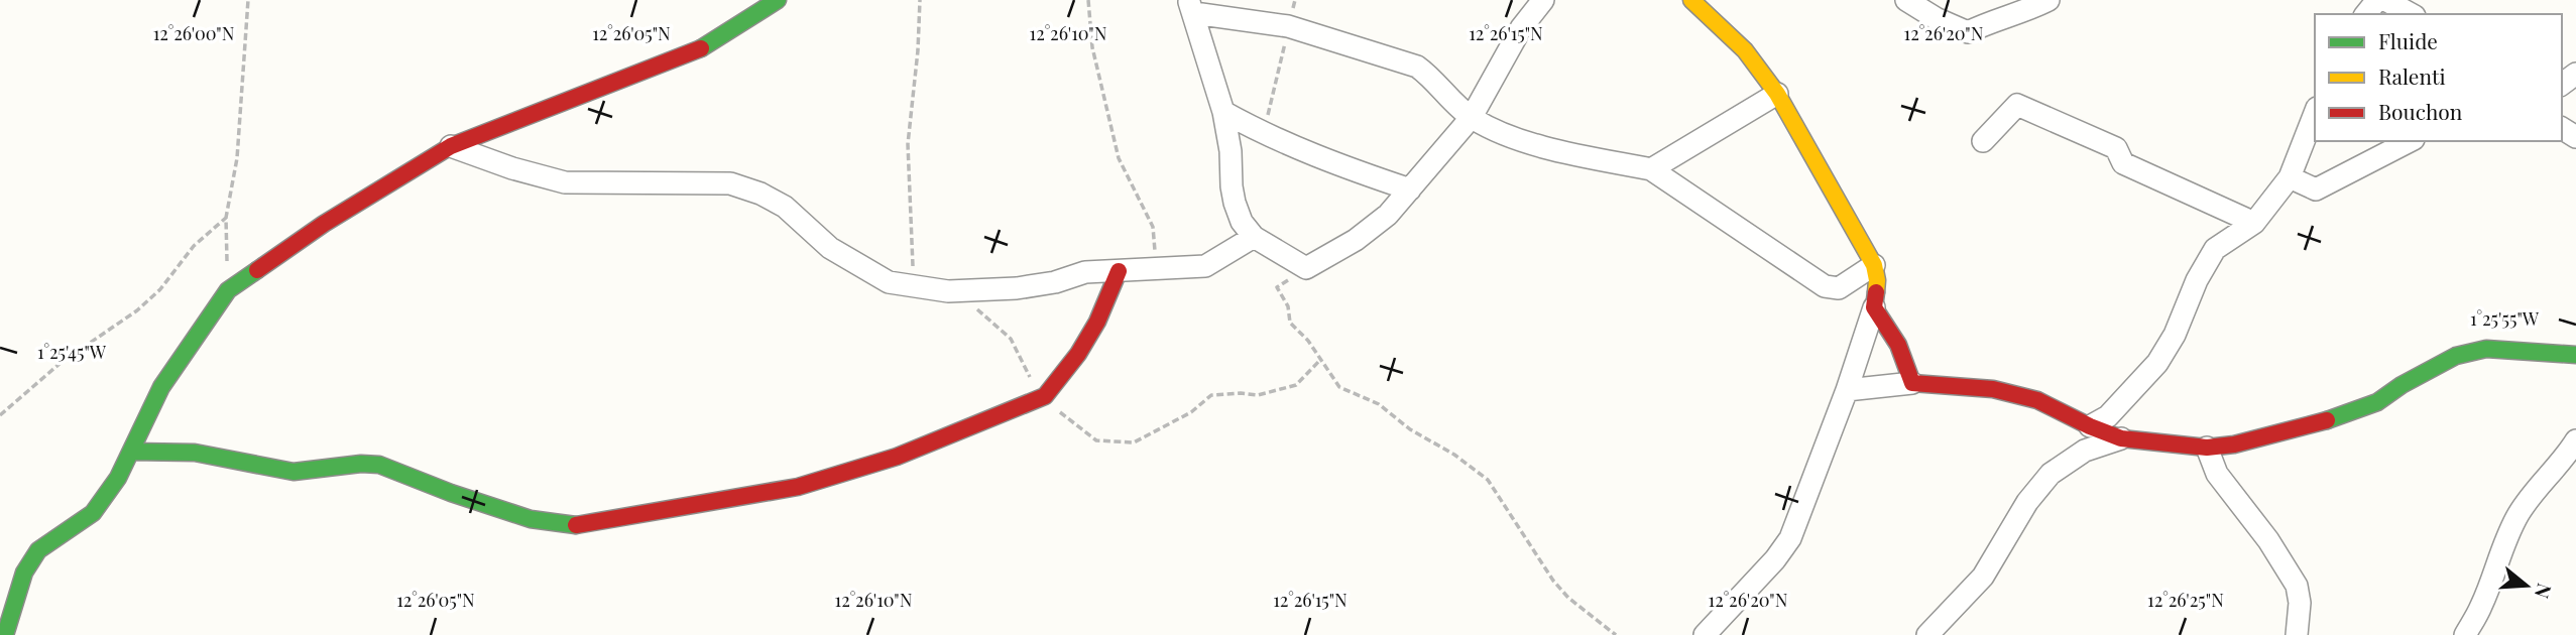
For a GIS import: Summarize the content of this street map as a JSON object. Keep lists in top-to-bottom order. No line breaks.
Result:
{"legend":["Fluide","Ralenti","Bouchon"],"north":"right","coordinates":["12°26'00\"N","12°26'05\"N","12°26'10\"N","12°26'15\"N","12°26'20\"N","1°25'55\"W","1°25'45\"W","12°26'25\"N"]}
